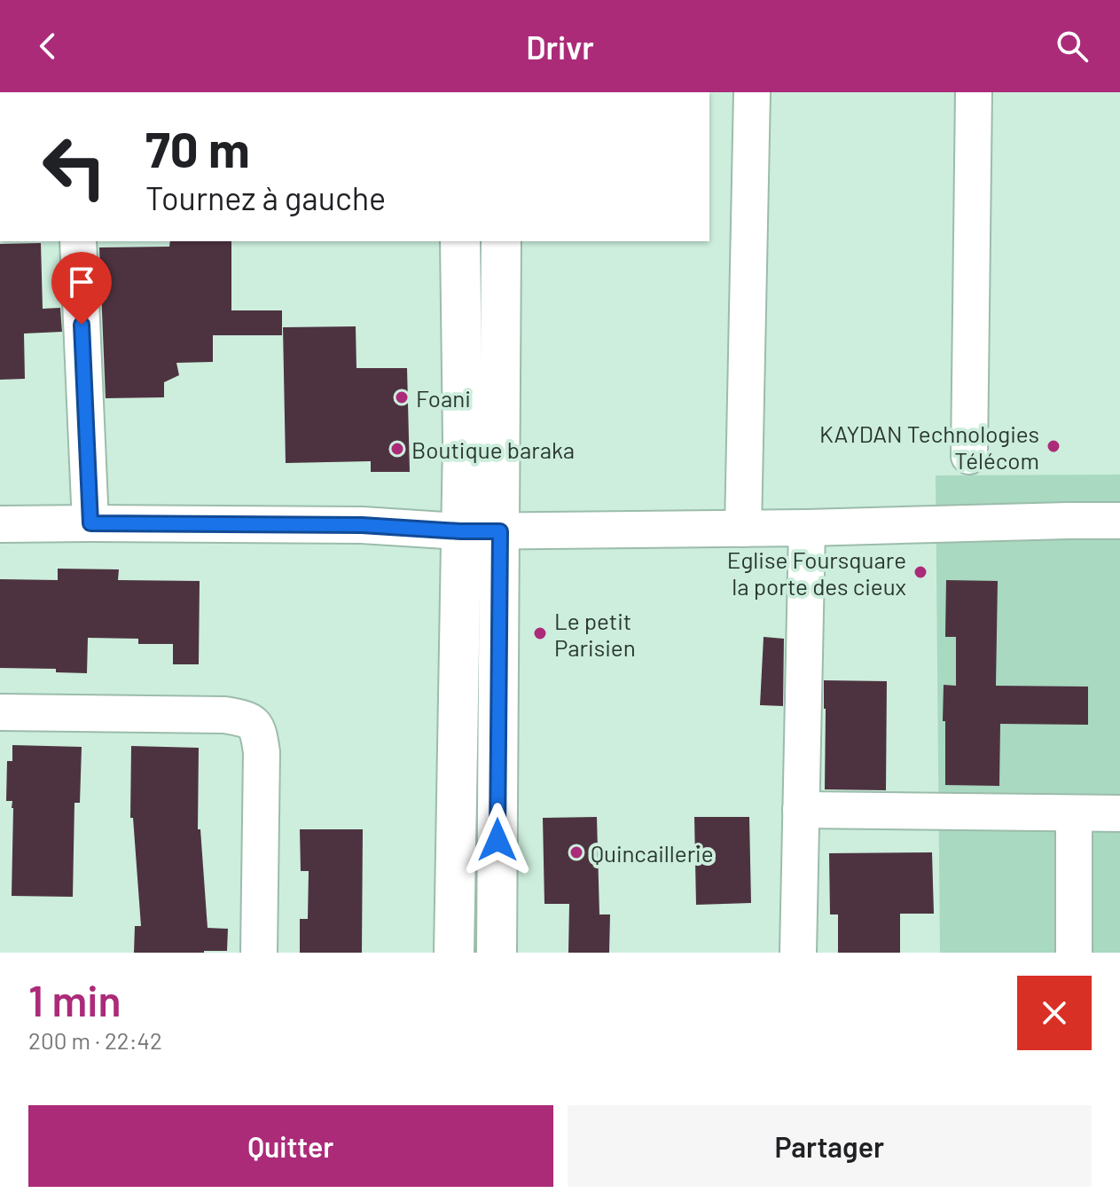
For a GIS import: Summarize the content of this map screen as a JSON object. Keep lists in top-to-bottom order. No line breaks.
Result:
{"places":["Foani","KAYDAN Technologies Télécom","Boutique baraka","Eglise Foursquare la porte des cieux","Le petit Parisien","Quincaillerie"],"page":{"header":"Drivr","turn":["70 m","Tournez à gauche"],"heading":["1 min","200 m · 22:42"],"buttons":["Quitter","Partager"]}}
